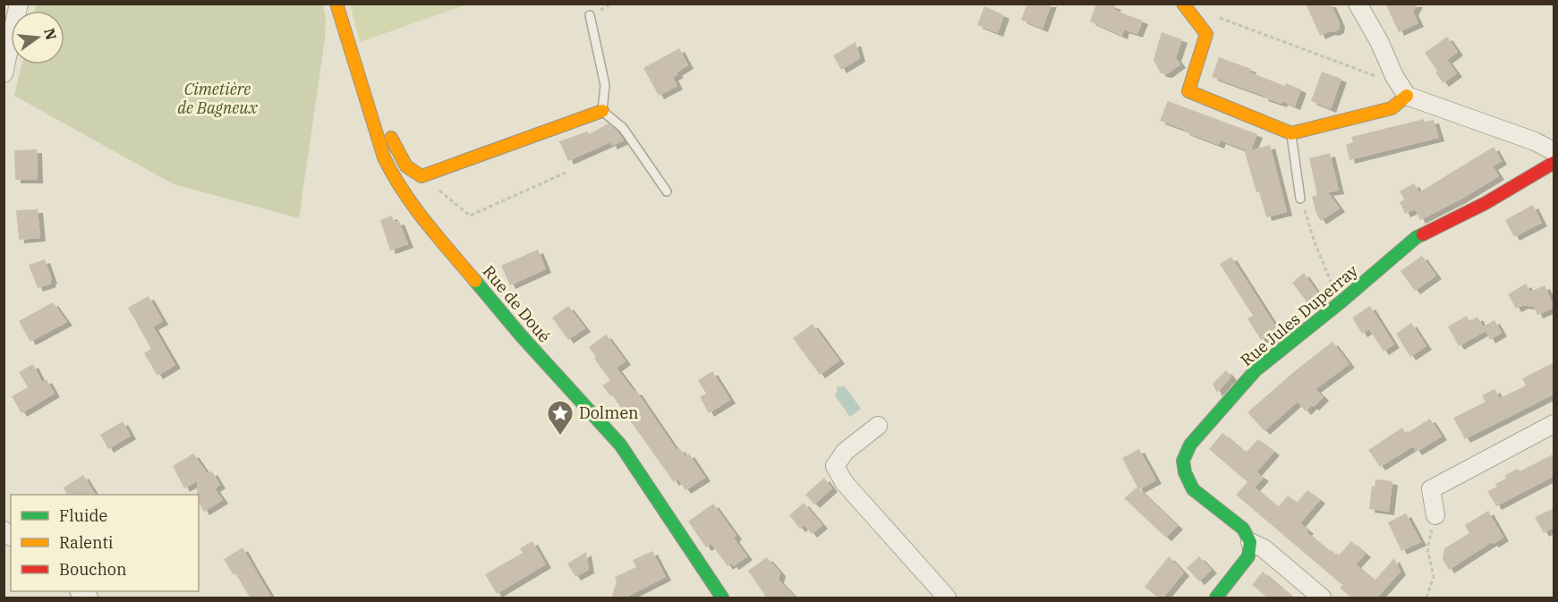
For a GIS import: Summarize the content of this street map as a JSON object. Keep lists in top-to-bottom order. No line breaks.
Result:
{"streets":{"street":["Rue de Doué","Rue Jules Duperray"]},"parks":["Cimetière de Bagneux"],"places":{"place":["Dolmen"]},"legend":["Fluide","Ralenti","Bouchon"],"north":"right"}
